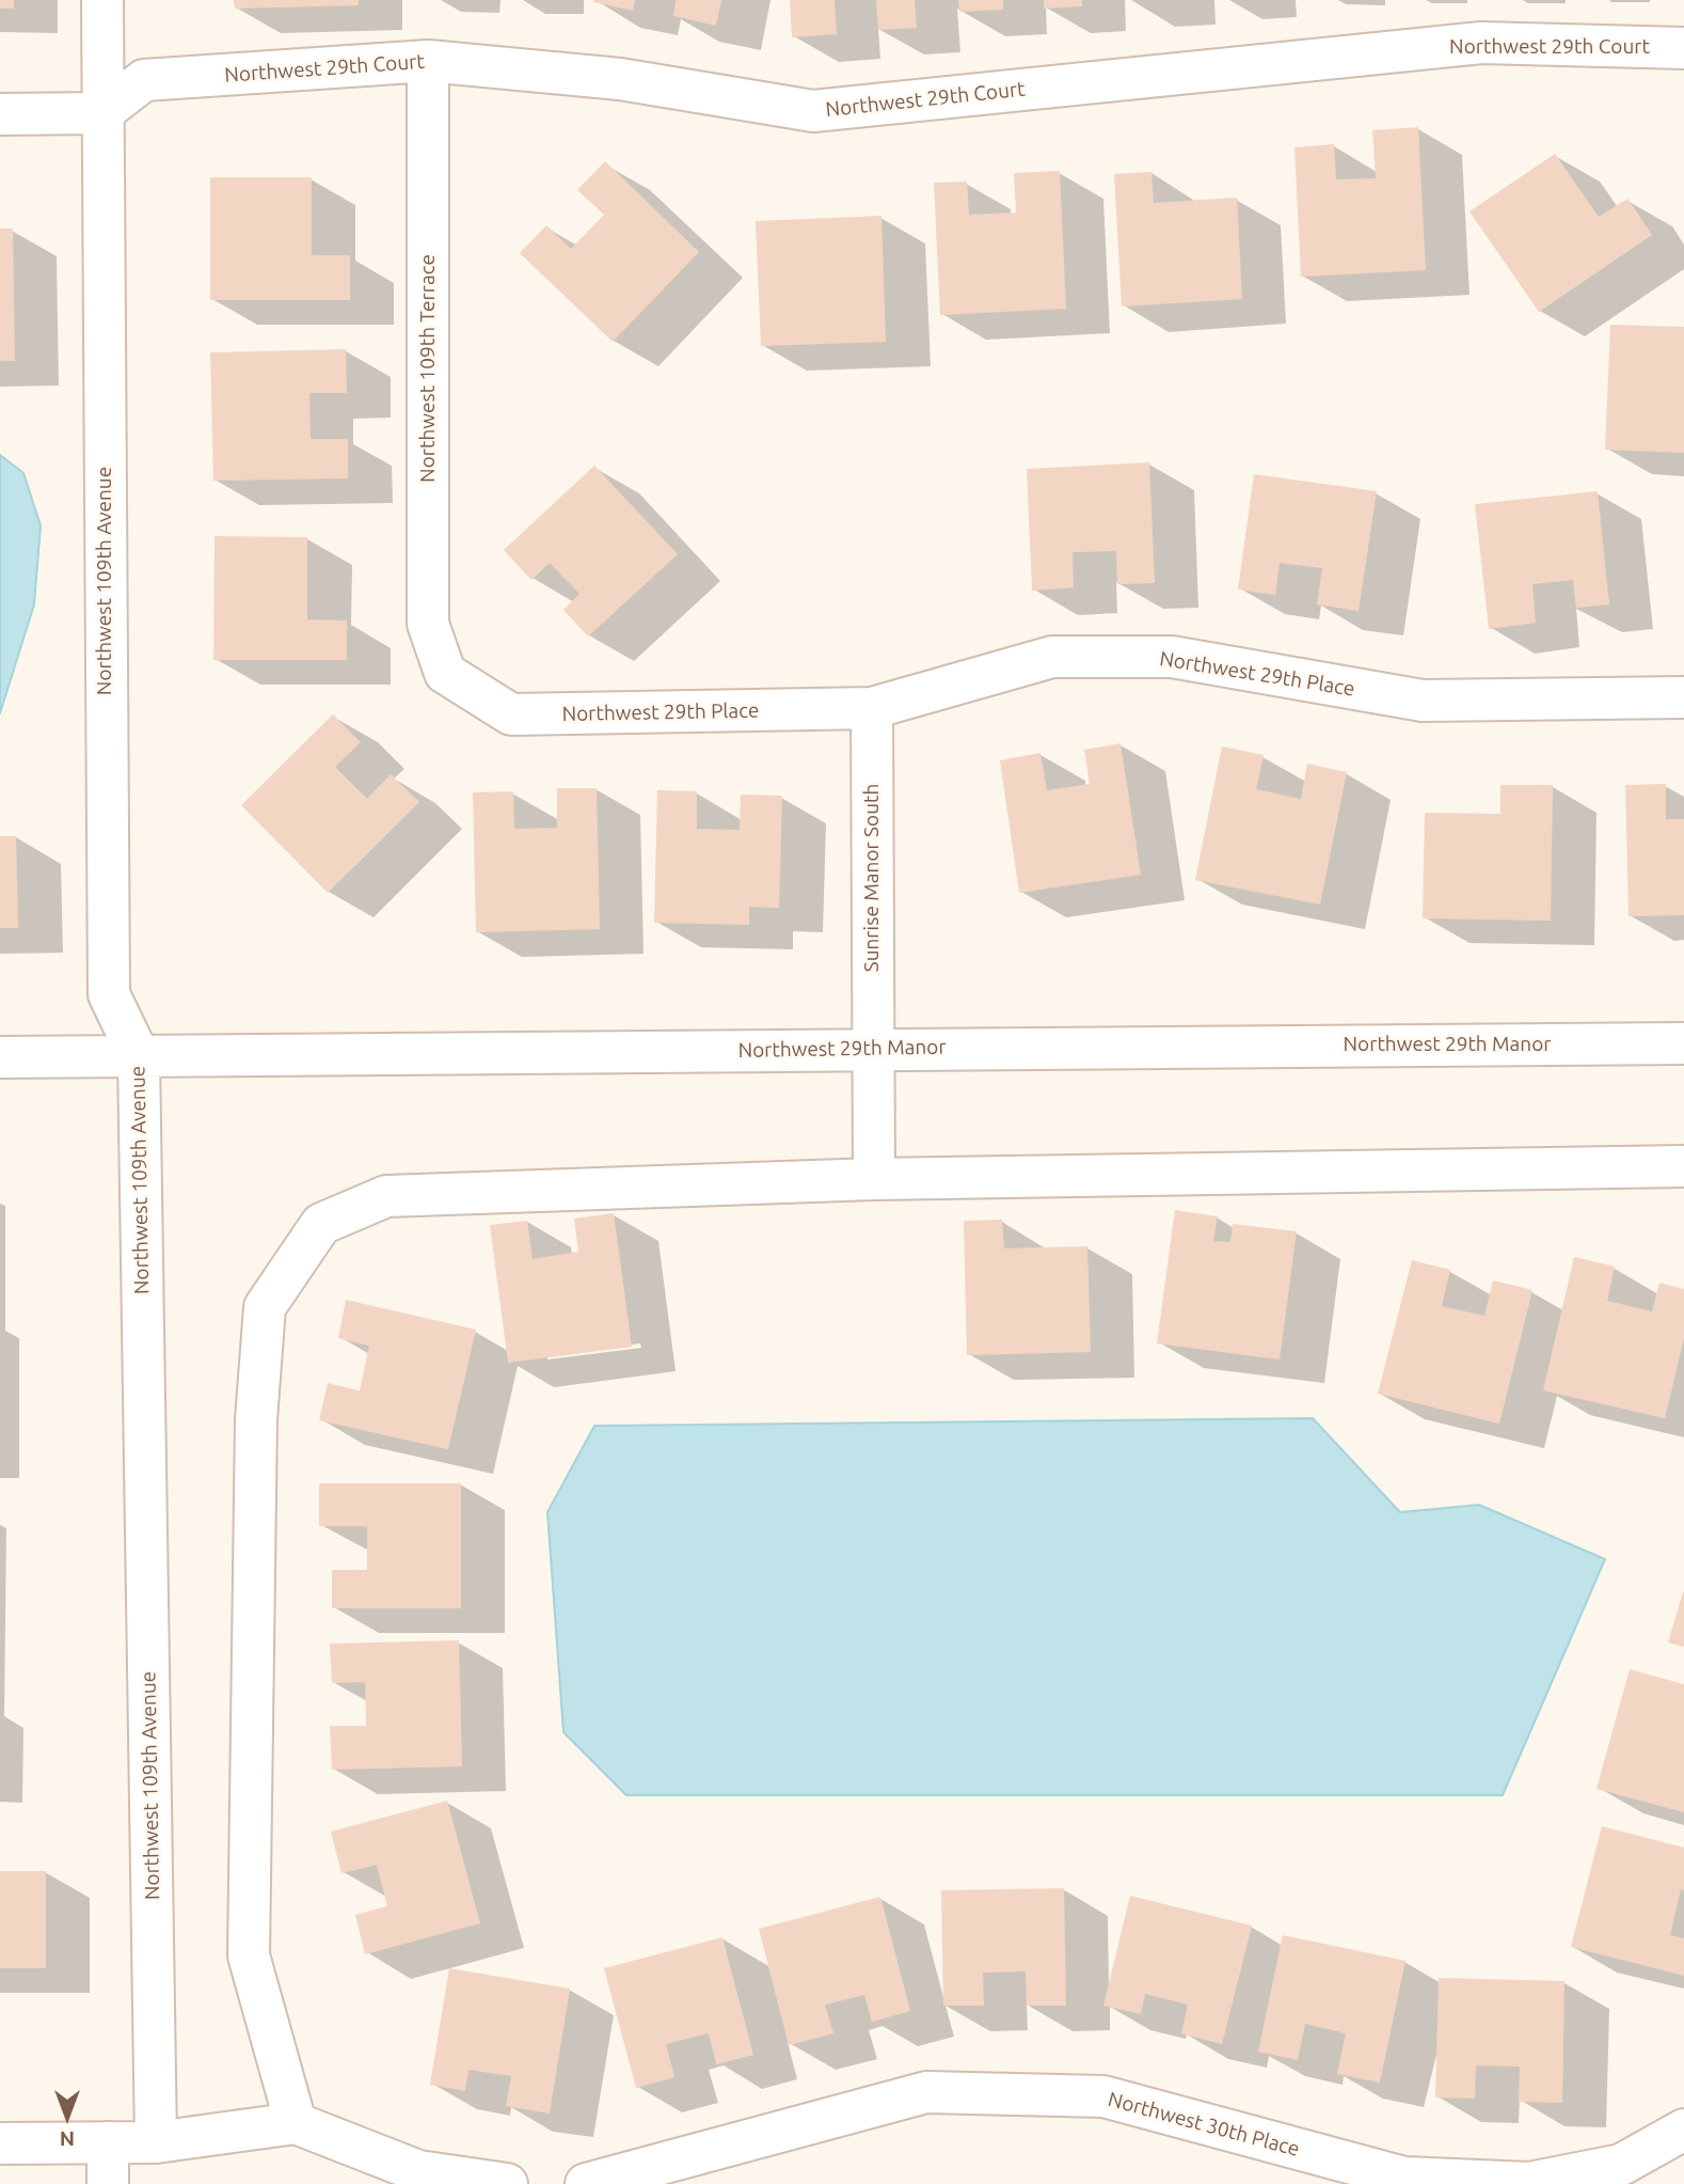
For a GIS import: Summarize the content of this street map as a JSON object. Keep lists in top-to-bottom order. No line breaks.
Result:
{"streets":{"street":["Northwest 29th Court","Northwest 109th Terrace","Northwest 109th Avenue","Northwest 29th Place","Sunrise Manor South","Northwest 29th Manor","Northwest 30th Place"]},"crossings":[["Northwest 29th Court","Northwest 109th Terrace"],["Northwest 29th Court","Northwest 109th Avenue"],["Northwest 109th Terrace","Northwest 29th Place"],["Northwest 109th Avenue","Northwest 29th Manor"],["Northwest 29th Place","Sunrise Manor South"],["Sunrise Manor South","Northwest 29th Manor"]],"north":"bottom"}
